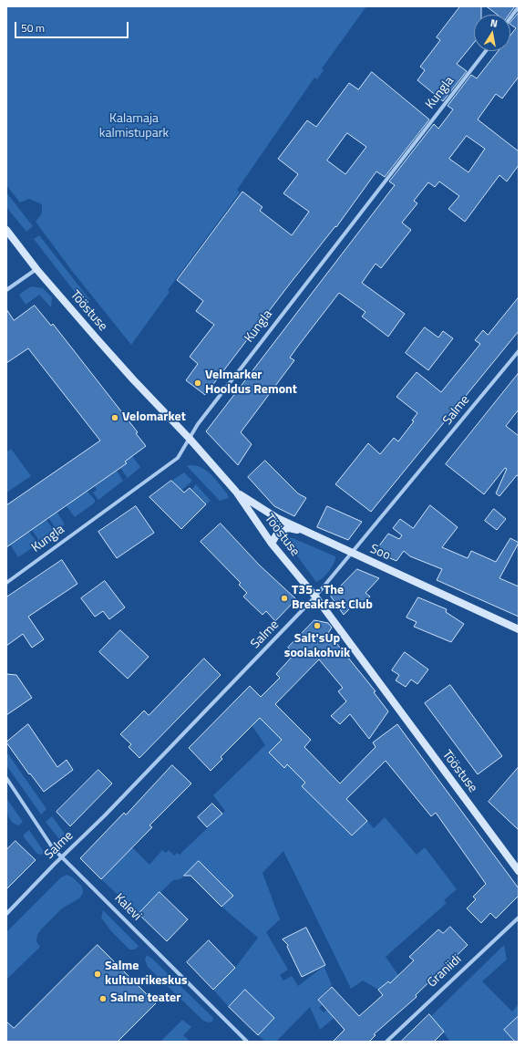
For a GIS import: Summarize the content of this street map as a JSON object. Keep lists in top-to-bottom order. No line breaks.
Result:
{"streets":{"street":["Kungla","Tööstuse","Salme","Soo","Kalevi","Graniidi"]},"crossings":[["Kungla","Tööstuse"],["Tööstuse","Salme"],["Tööstuse","Soo"],["Salme","Soo"],["Salme","Kalevi"]],"parks":["Kalamaja kalmistupark"],"places":["Velmarker Hooldus Remont","Velomarket","T35 - The Breakfast Club","Salt'sUp soolakohvik","Salme kultuurikeskus","Salme teater"],"scale_bar":"50 m","north":"top"}
